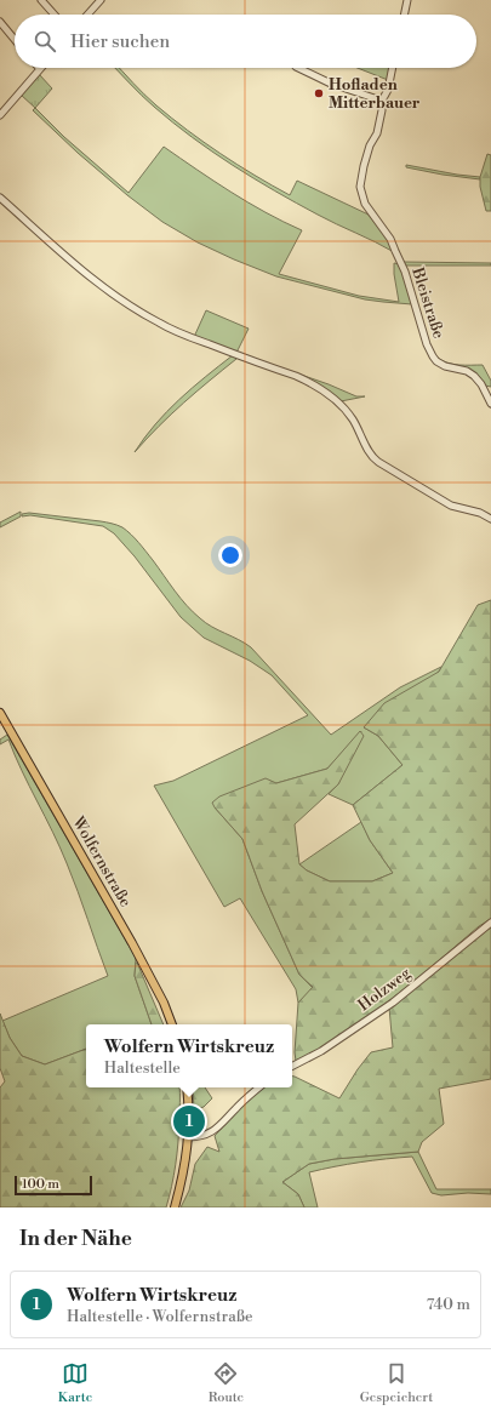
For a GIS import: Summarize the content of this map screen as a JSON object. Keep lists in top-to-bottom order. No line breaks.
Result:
{"streets":{"main road":["Wolfernstraße"],"street":["Bleistraße","Holzweg"]},"places":["Hofladen Mitterbauer"],"scale_bar":"100 m","page":{"search":"Hier suchen","popup":["Wolfern Wirtskreuz","Haltestelle"],"pins":"1","scale":"100 m","heading":"In der Nähe","list":[{"mark":"1","name":"Wolfern Wirtskreuz","note":"Haltestelle · Wolfernstraße","value":"740 m"}],"nav":["Karte","Route","Gespeichert"]}}
